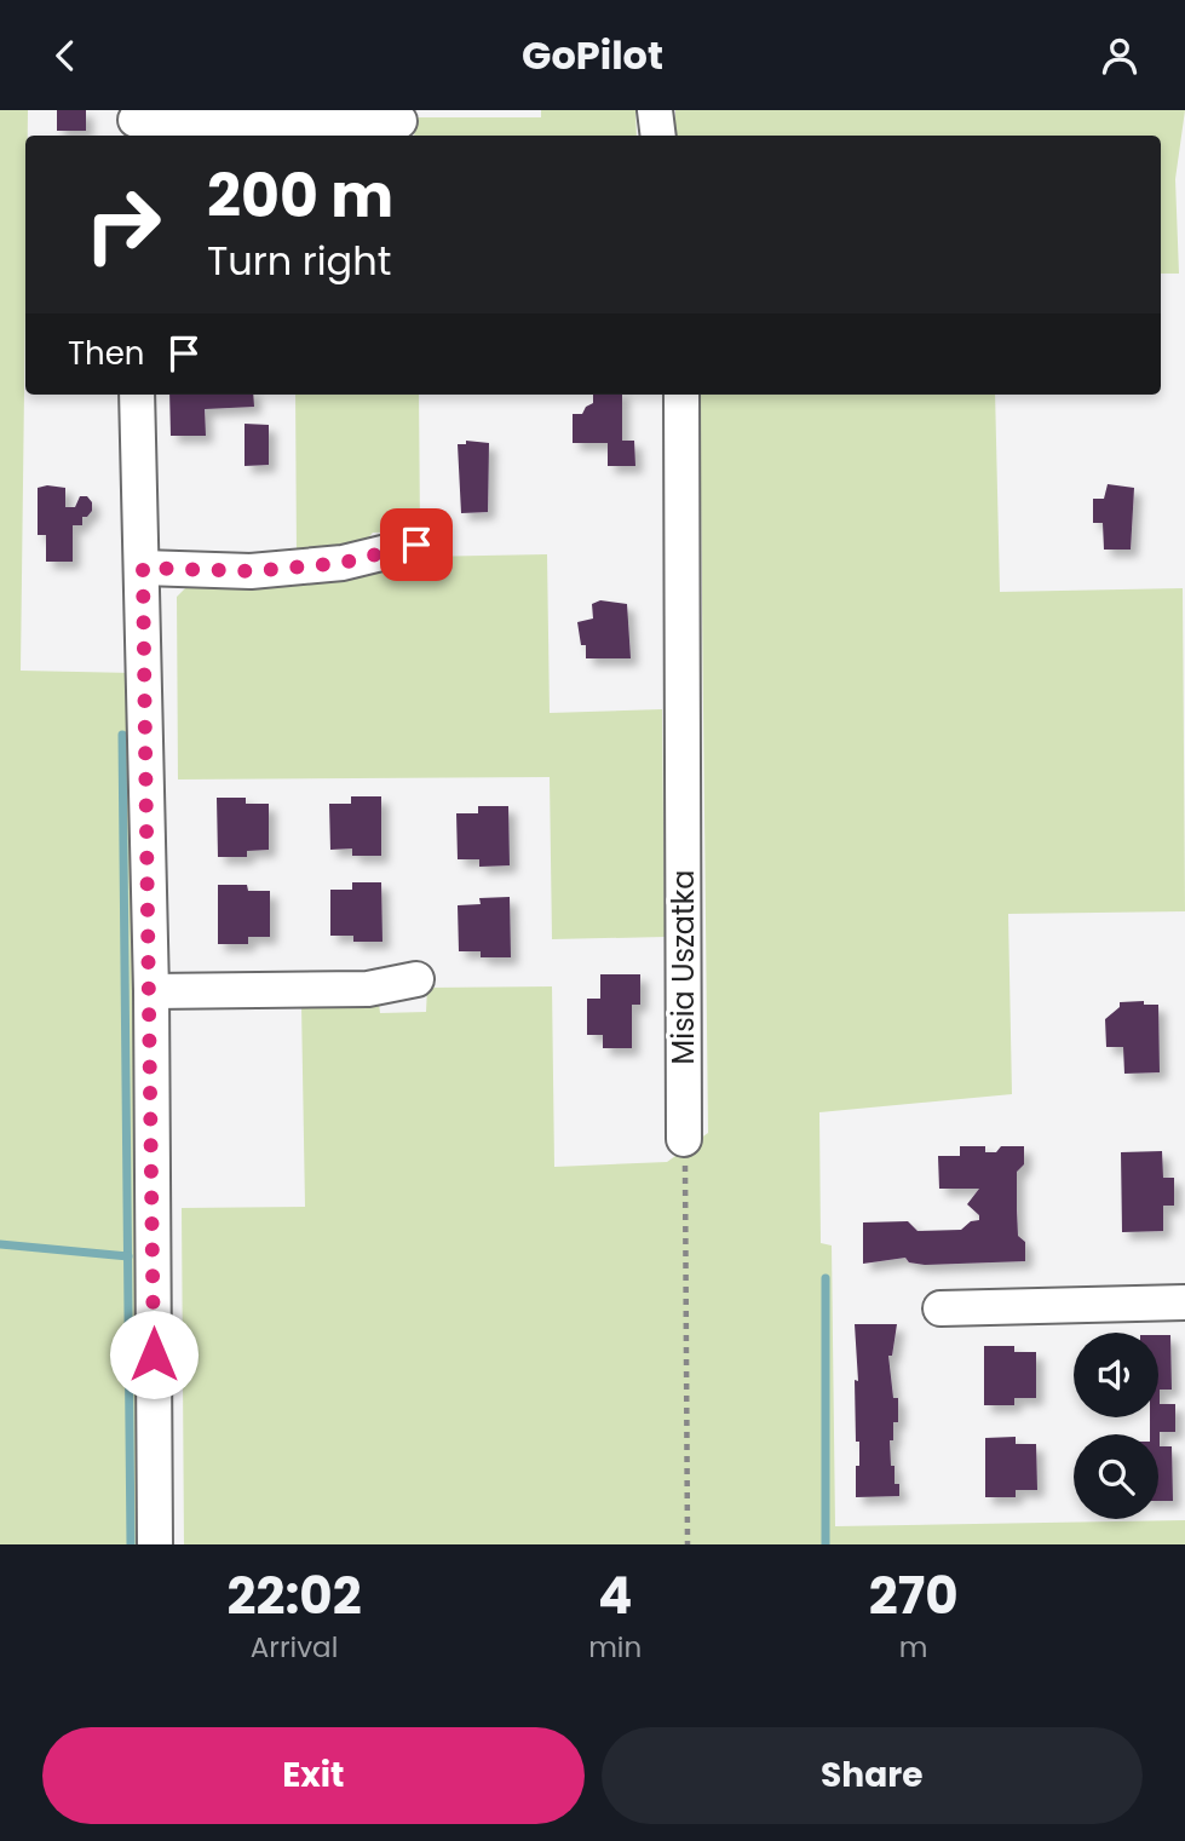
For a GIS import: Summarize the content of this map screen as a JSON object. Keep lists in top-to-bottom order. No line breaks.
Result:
{"streets":{"street":["Misia Uszatka"]},"page":{"header":"GoPilot","turn":["200 m","Turn right"],"then":"Then","eta":["22:02","Arrival","4","min","270","m"],"buttons":["Exit","Share"]}}
